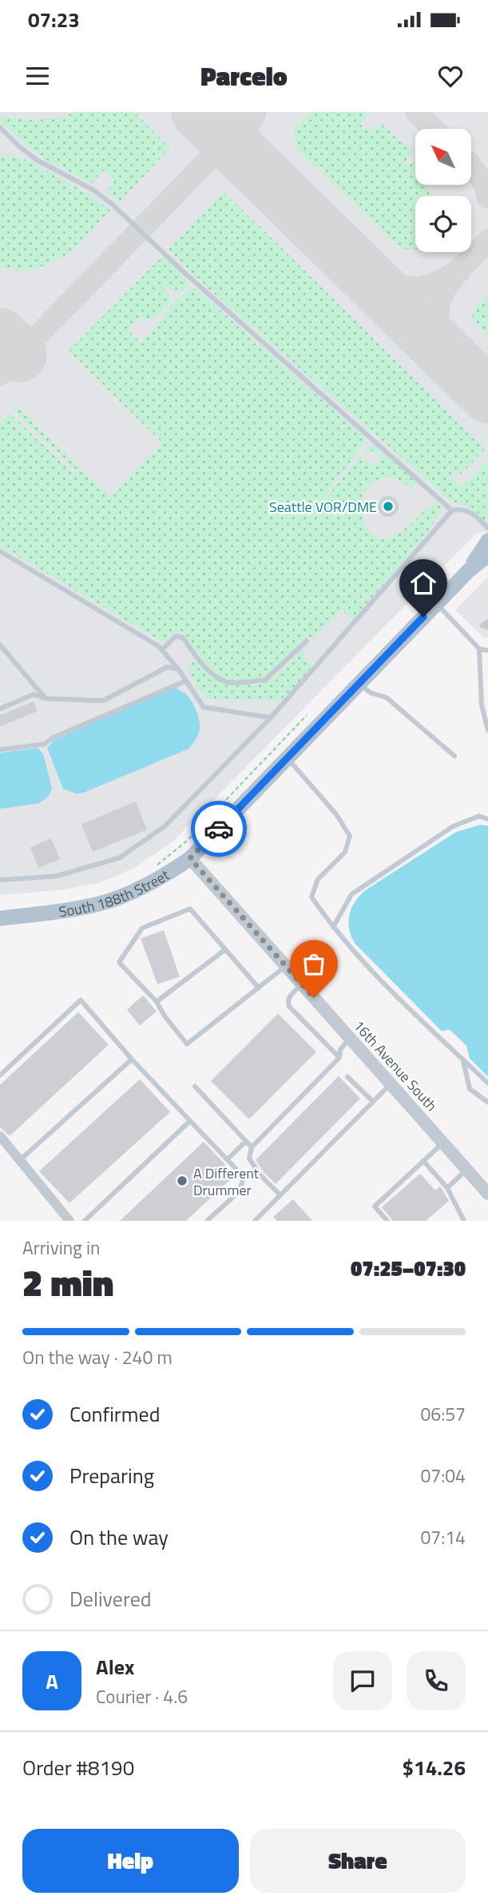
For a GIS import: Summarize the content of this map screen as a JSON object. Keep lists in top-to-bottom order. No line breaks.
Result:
{"streets":{"main road":["South 188th Street"],"street":["16th Avenue South"]},"crossings":[["South 188th Street","16th Avenue South"]],"places":["Seattle VOR/DME","A Different Drummer"],"north":"top left","page":{"status":"07:23","header":"Parcelo","heading":["2 min","Arriving in","07:25–07:30"],"panel":["Alex","Courier · 4.6","Order #8190","$14.26"],"bar":"On the way · 240 m","list":[["Confirmed","06:57"],["Preparing","07:04"],["On the way","07:14"],"Delivered"],"round":"A","buttons":["Help","Share"]}}
